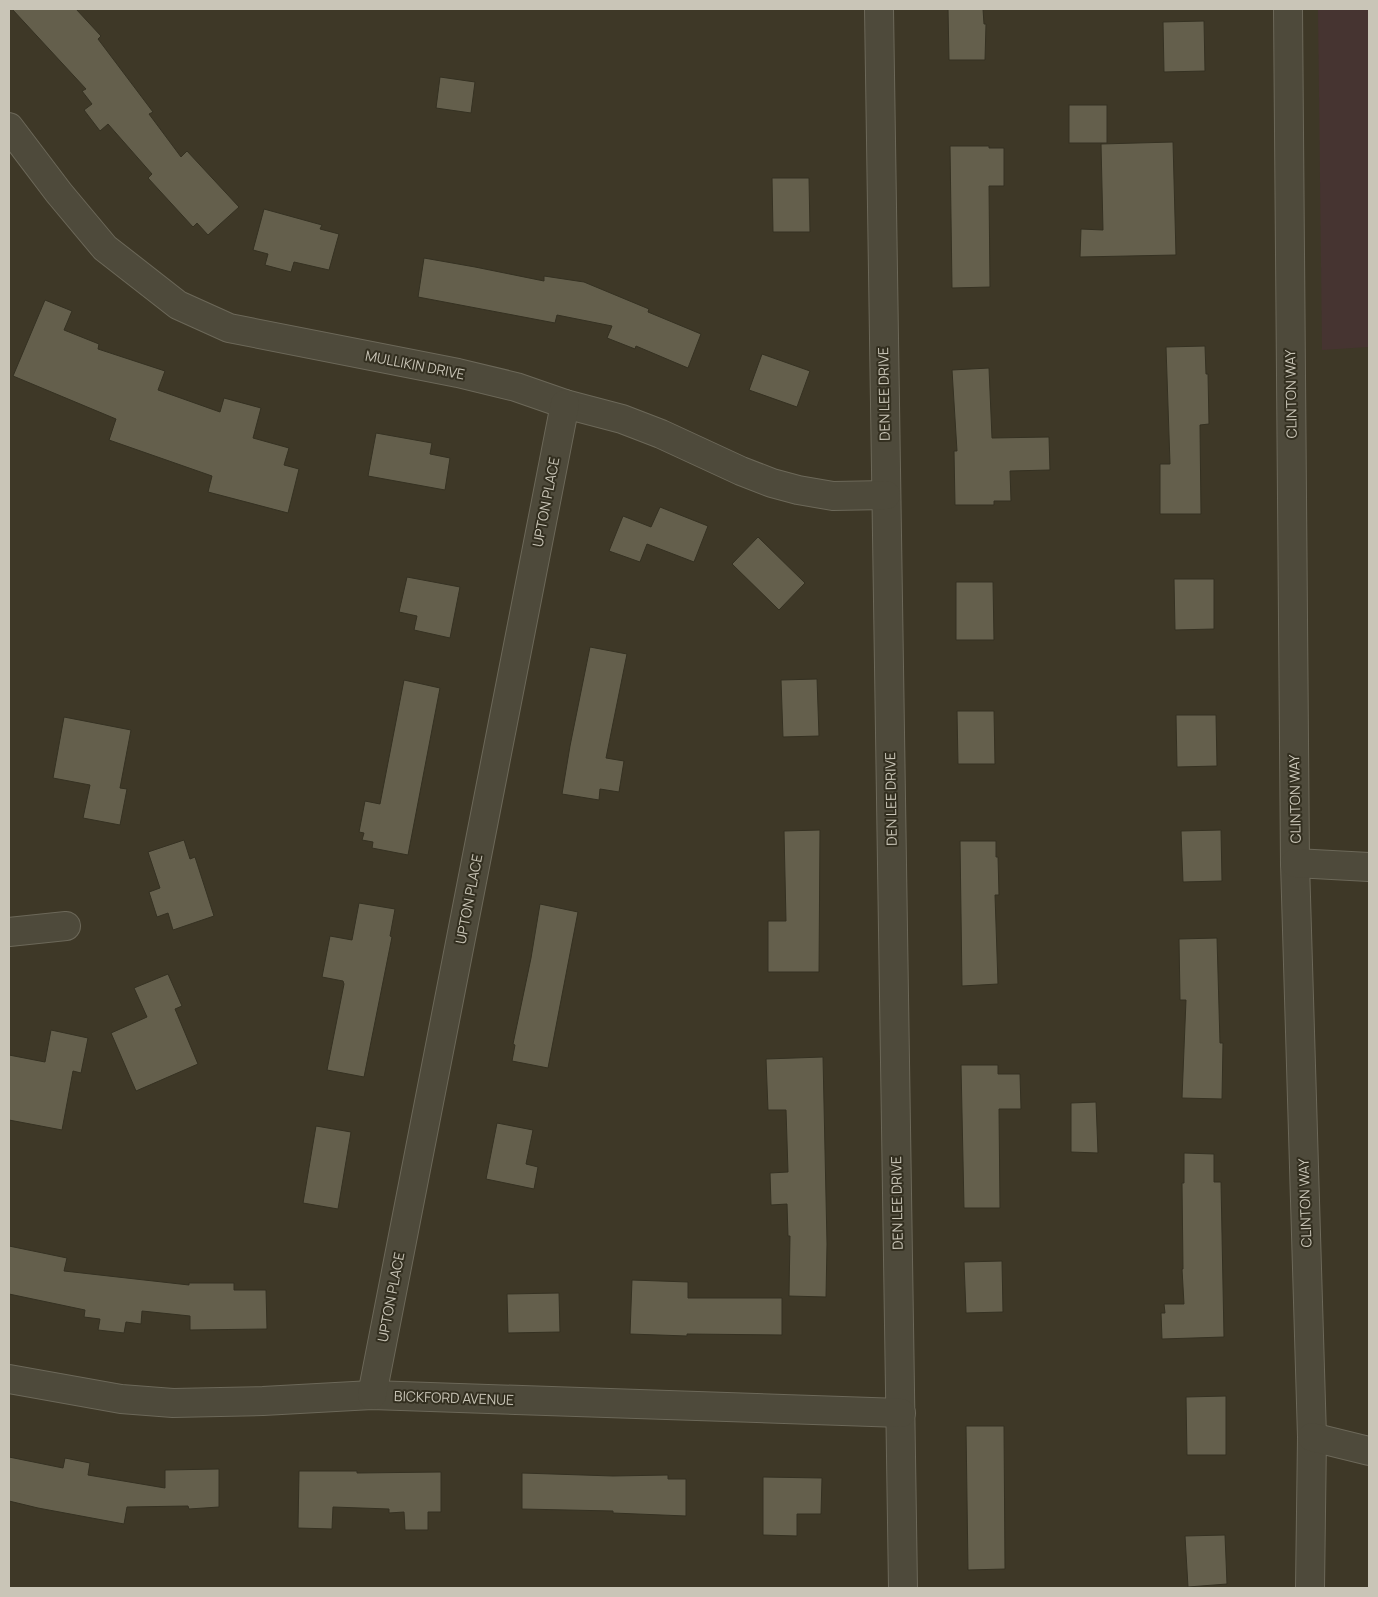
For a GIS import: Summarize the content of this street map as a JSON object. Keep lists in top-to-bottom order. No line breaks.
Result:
{"streets":{"street":["MULLIKIN DRIVE","DEN LEE DRIVE","CLINTON WAY","UPTON PLACE","BICKFORD AVENUE"]},"crossings":[["MULLIKIN DRIVE","DEN LEE DRIVE"],["MULLIKIN DRIVE","UPTON PLACE"],["DEN LEE DRIVE","BICKFORD AVENUE"],["UPTON PLACE","BICKFORD AVENUE"]]}
